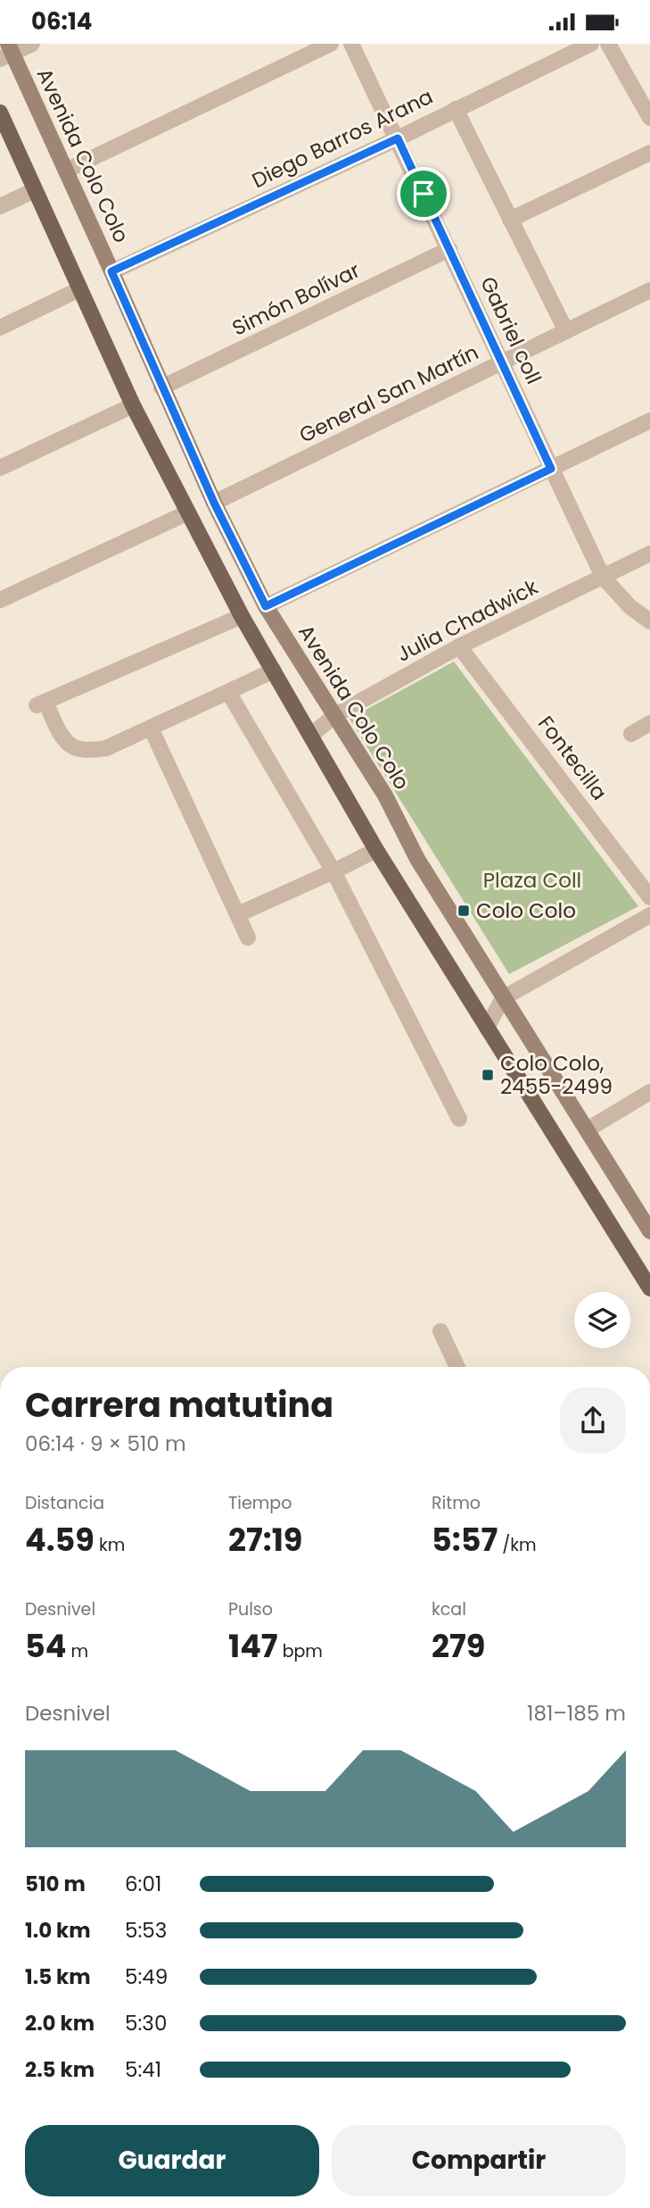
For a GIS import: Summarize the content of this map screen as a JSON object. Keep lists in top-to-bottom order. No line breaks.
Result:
{"streets":{"street":["Diego Barros Arana","Avenida Colo Colo","Simón Bolívar","Gabriel coll","General San Martín","Julia Chadwick","Fontecilla"]},"crossings":[["Diego Barros Arana","Avenida Colo Colo"],["Diego Barros Arana","Gabriel coll"],["Avenida Colo Colo","Simón Bolívar"],["Avenida Colo Colo","General San Martín"],["Avenida Colo Colo","Julia Chadwick"],["Simón Bolívar","Gabriel coll"],["Gabriel coll","General San Martín"],["Gabriel coll","Julia Chadwick"],["Julia Chadwick","Fontecilla"]],"parks":["Plaza Coll"],"places":{"transit":["Colo Colo","Colo Colo, 2455-2499"]},"page":{"status":"06:14","heading":["Carrera matutina","06:14 · 9 × 510 m"],"stats":[["Distancia","4.59 km"],["Tiempo","27:19"],["Ritmo","5:57 /km"],["Desnivel","54 m"],["Pulso","147 bpm"],["kcal","279"]],"chart":["Desnivel","181–185 m"],"list":[{"name":"510 m","note":"6:01"},{"name":"1.0 km","note":"5:53"},{"name":"1.5 km","note":"5:49"},{"name":"2.0 km","note":"5:30"},{"name":"2.5 km","note":"5:41"}],"buttons":["Guardar","Compartir"]}}
